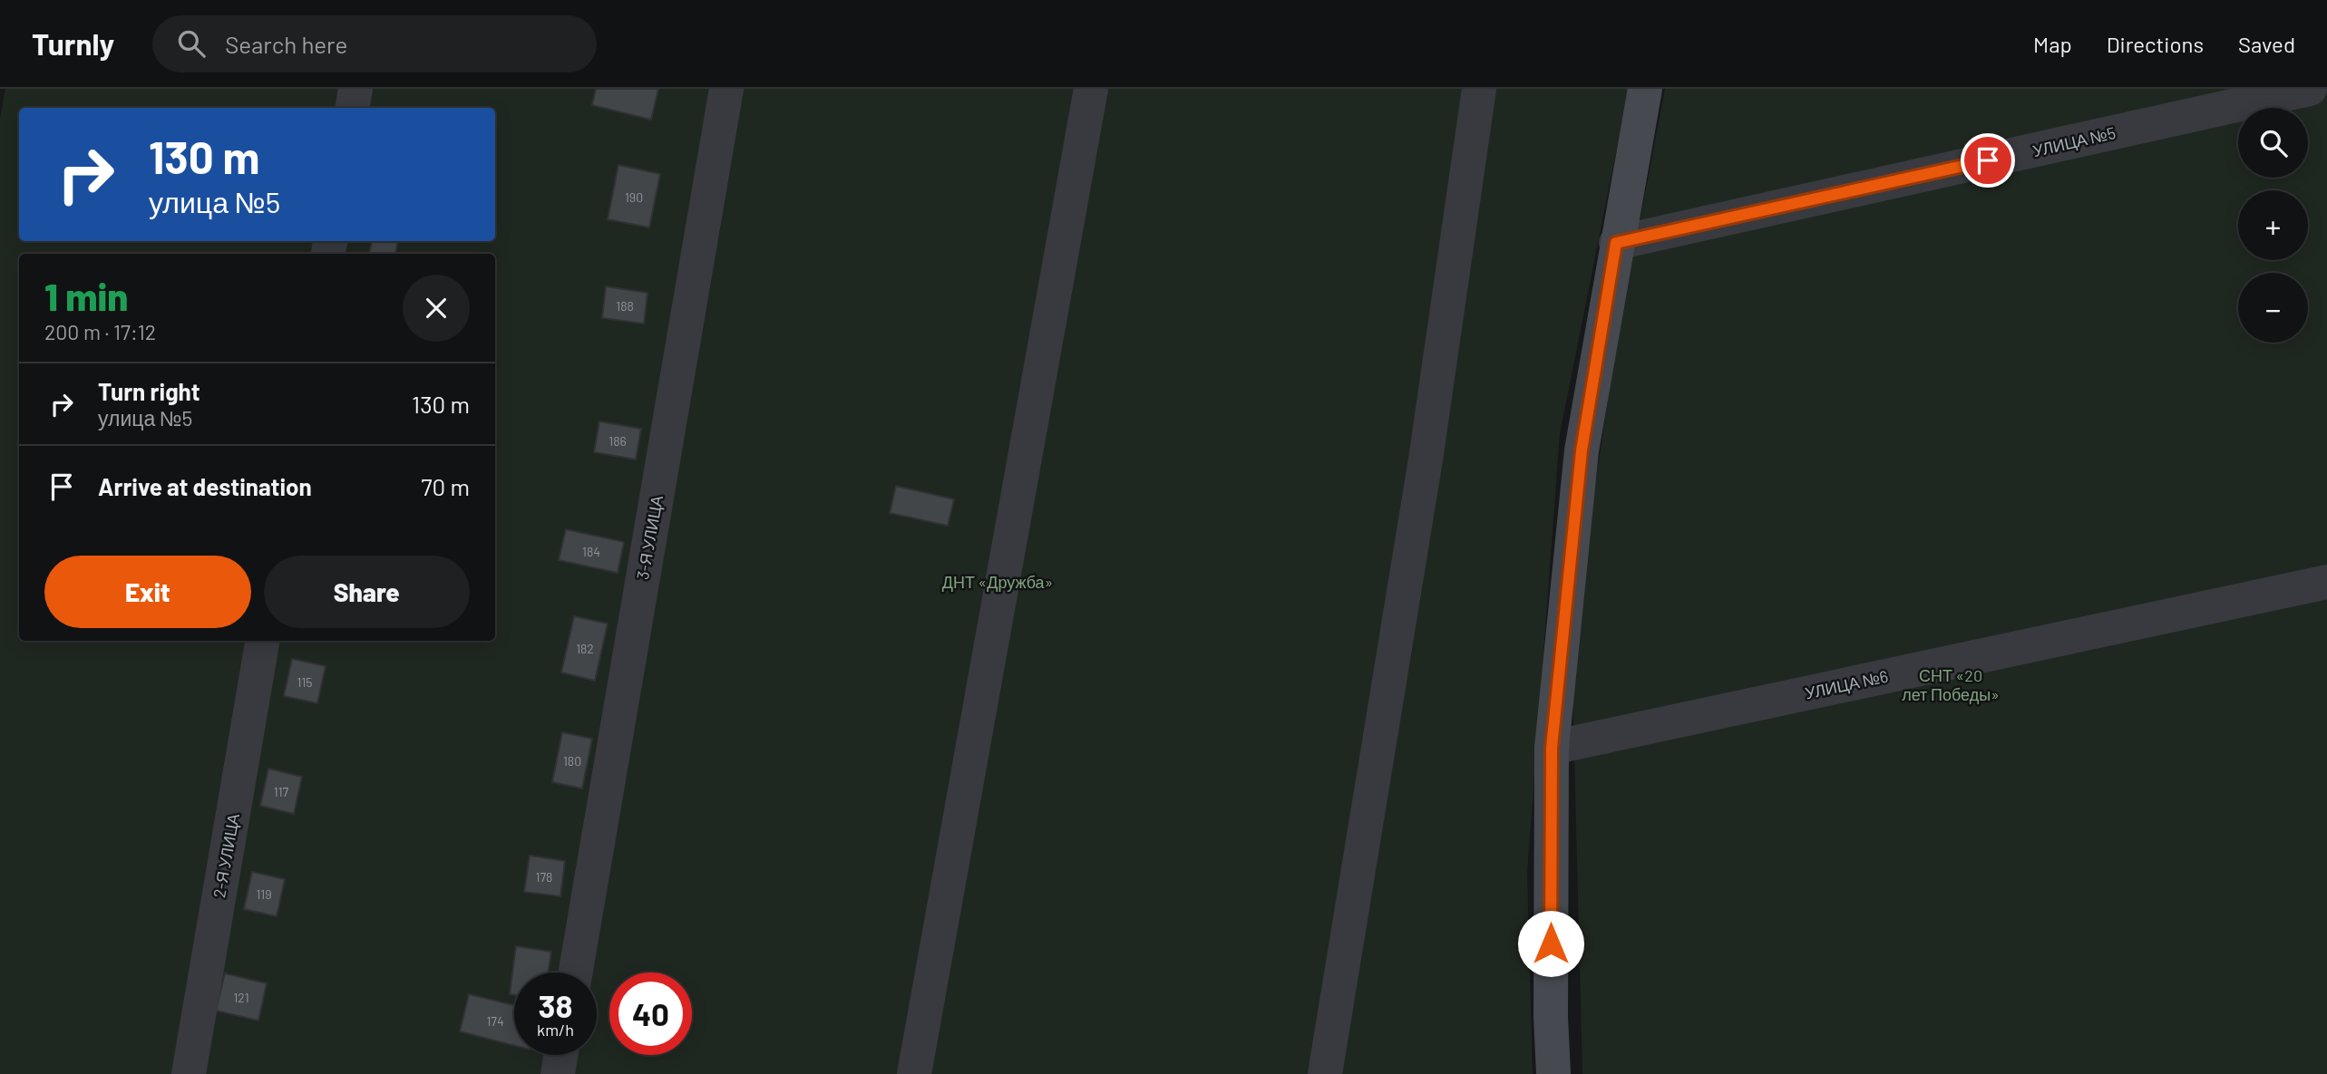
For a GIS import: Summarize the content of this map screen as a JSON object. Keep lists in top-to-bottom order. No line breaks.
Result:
{"streets":{"street":["УЛИЦА №5","3-Я УЛИЦА","УЛИЦА №6","2-Я УЛИЦА"]},"parks":["ДНТ «Дружба»","СНТ «20 лет Победы»"],"house_numbers":["190","188","186","184","182","115","180","117","178","119","121","174"],"page":{"header":"Turnly","search":"Search here","nav":["Map","Directions","Saved"],"map_buttons":["+","−"],"turn":["130 m","улица №5"],"heading":["1 min","200 m · 17:12"],"list":[{"name":"Turn right","note":"улица №5","value":"130 m"},{"name":"Arrive at destination","value":"70 m"}],"buttons":["Exit","Share"],"speed":"38 km/h","limit":"40"}}
